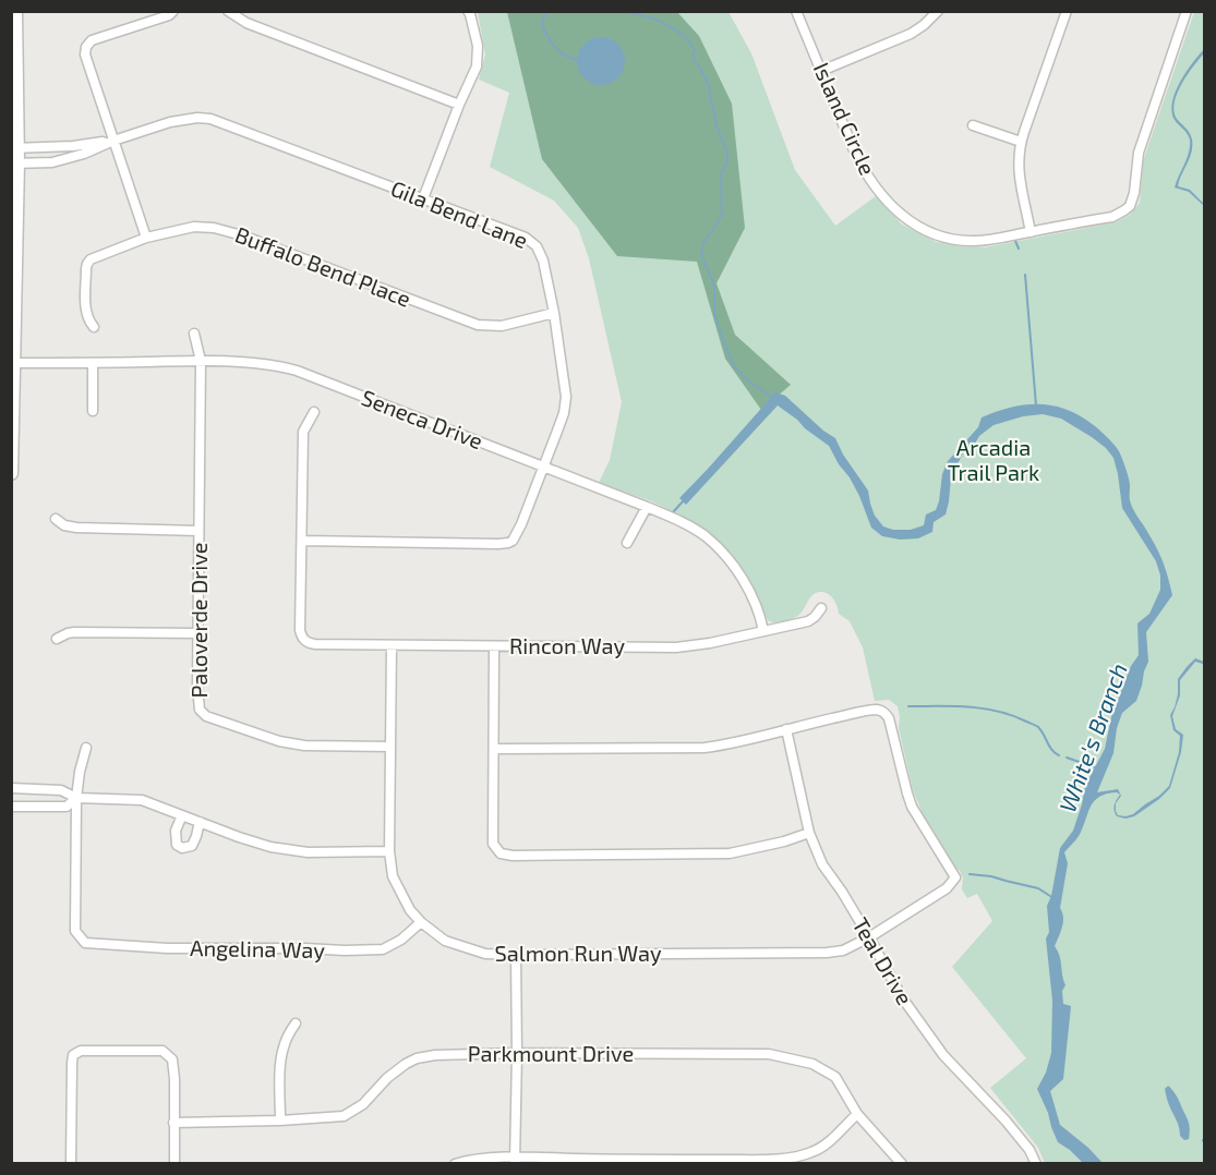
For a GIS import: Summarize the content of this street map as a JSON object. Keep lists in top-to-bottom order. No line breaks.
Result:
{"streets":{"street":["Island Circle","Gila Bend Lane","Buffalo Bend Place","Seneca Drive","Paloverde Drive","Rincon Way","Angelina Way","Salmon Run Way","Teal Drive","Parkmount Drive"]},"crossings":[["Gila Bend Lane","Buffalo Bend Place"],["Gila Bend Lane","Seneca Drive"],["Gila Bend Lane","Rincon Way"],["Seneca Drive","Paloverde Drive"],["Seneca Drive","Rincon Way"],["Paloverde Drive","Salmon Run Way"],["Rincon Way","Salmon Run Way"],["Angelina Way","Salmon Run Way"],["Salmon Run Way","Teal Drive"]],"water":["White's Branch"],"parks":["Arcadia Trail Park"]}
